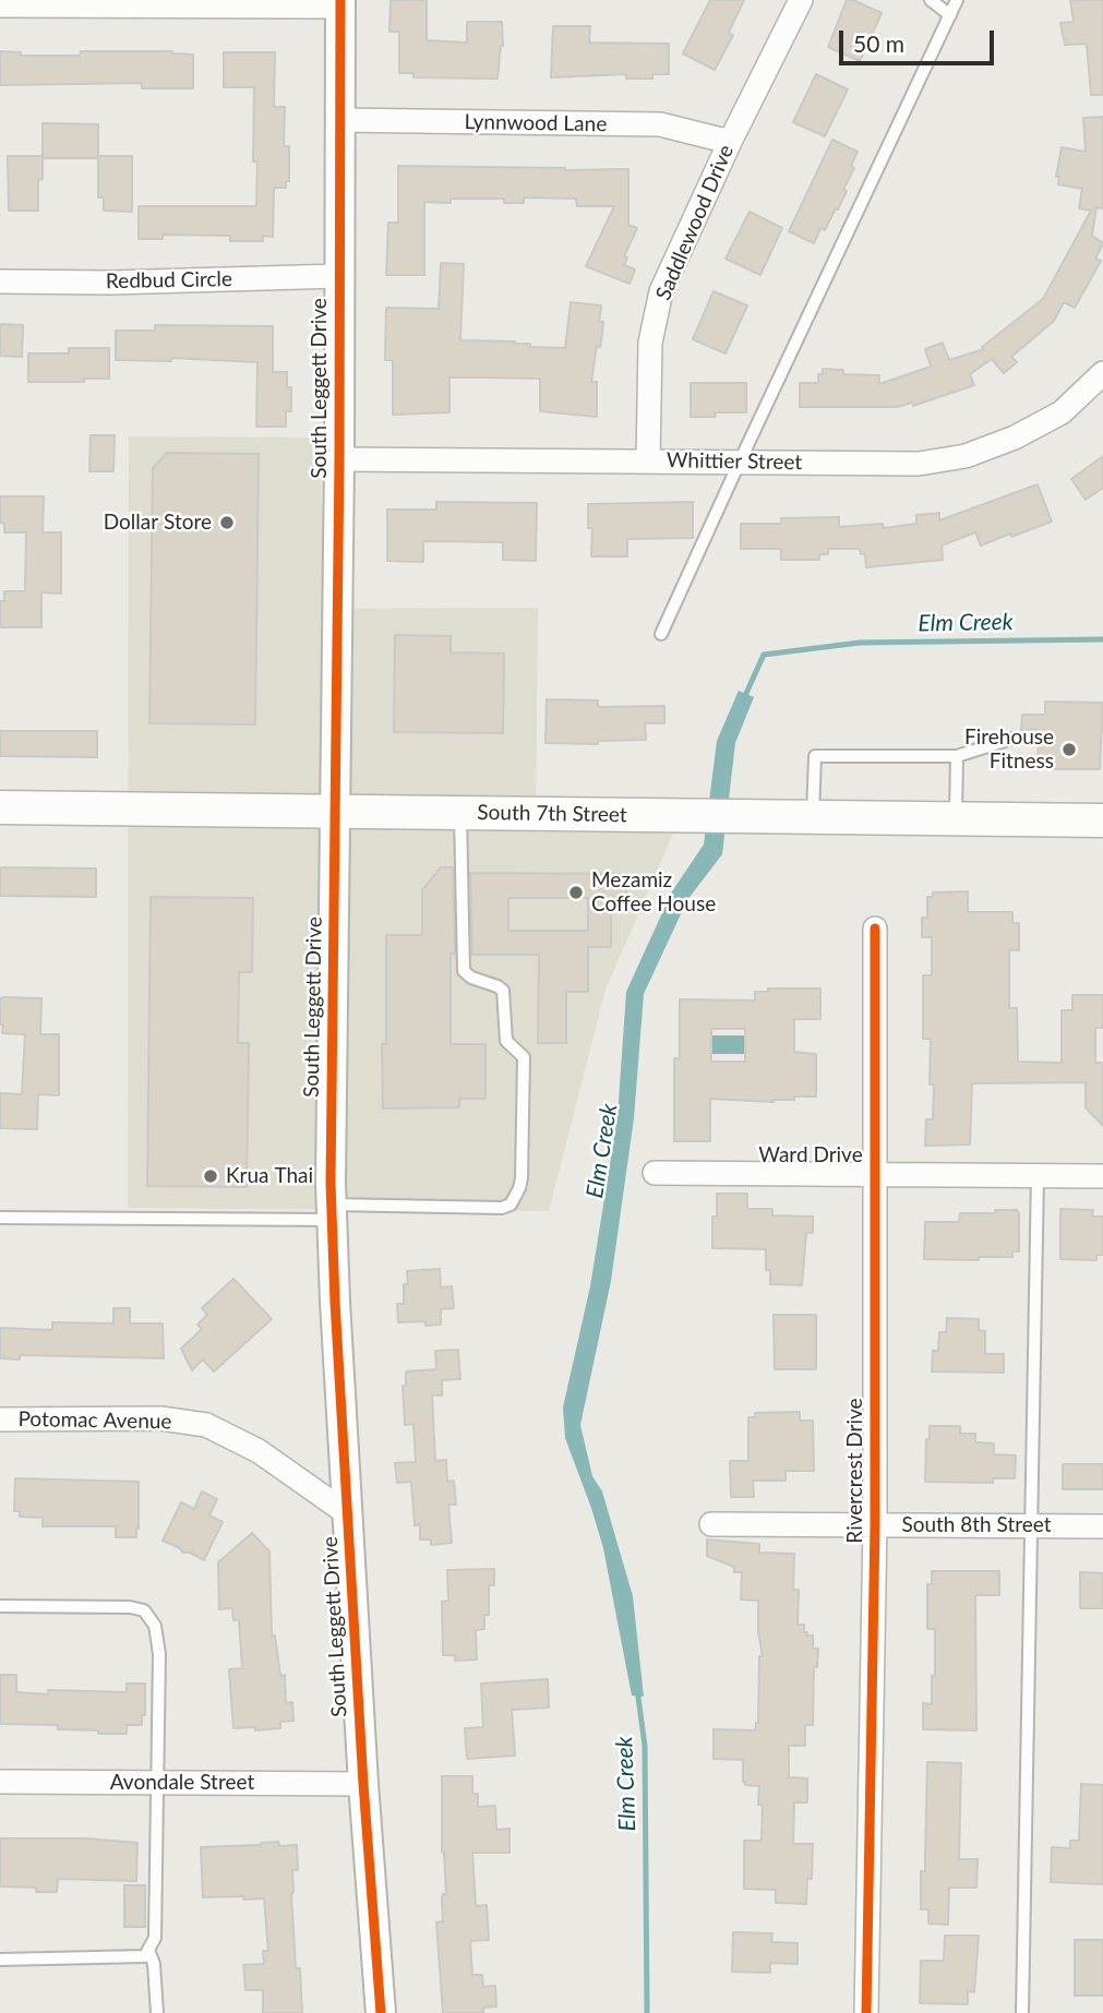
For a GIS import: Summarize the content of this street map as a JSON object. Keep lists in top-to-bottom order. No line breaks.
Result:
{"streets":{"main road":["South 7th Street"],"street":["Lynnwood Lane","Saddlewood Drive","Redbud Circle","South Leggett Drive","Whittier Street","Ward Drive","Potomac Avenue","Rivercrest Drive","South 8th Street","Avondale Street"]},"crossings":[["Lynnwood Lane","Saddlewood Drive"],["Lynnwood Lane","South Leggett Drive"],["Saddlewood Drive","Whittier Street"],["Redbud Circle","South Leggett Drive"],["South Leggett Drive","Whittier Street"],["South Leggett Drive","South 7th Street"],["South Leggett Drive","Potomac Avenue"],["South Leggett Drive","Avondale Street"],["Ward Drive","Rivercrest Drive"],["Rivercrest Drive","South 8th Street"]],"water":["Elm Creek"],"places":["Dollar Store","Firehouse Fitness","Mezamiz Coffee House","Krua Thai"],"scale_bar":"50 m"}
